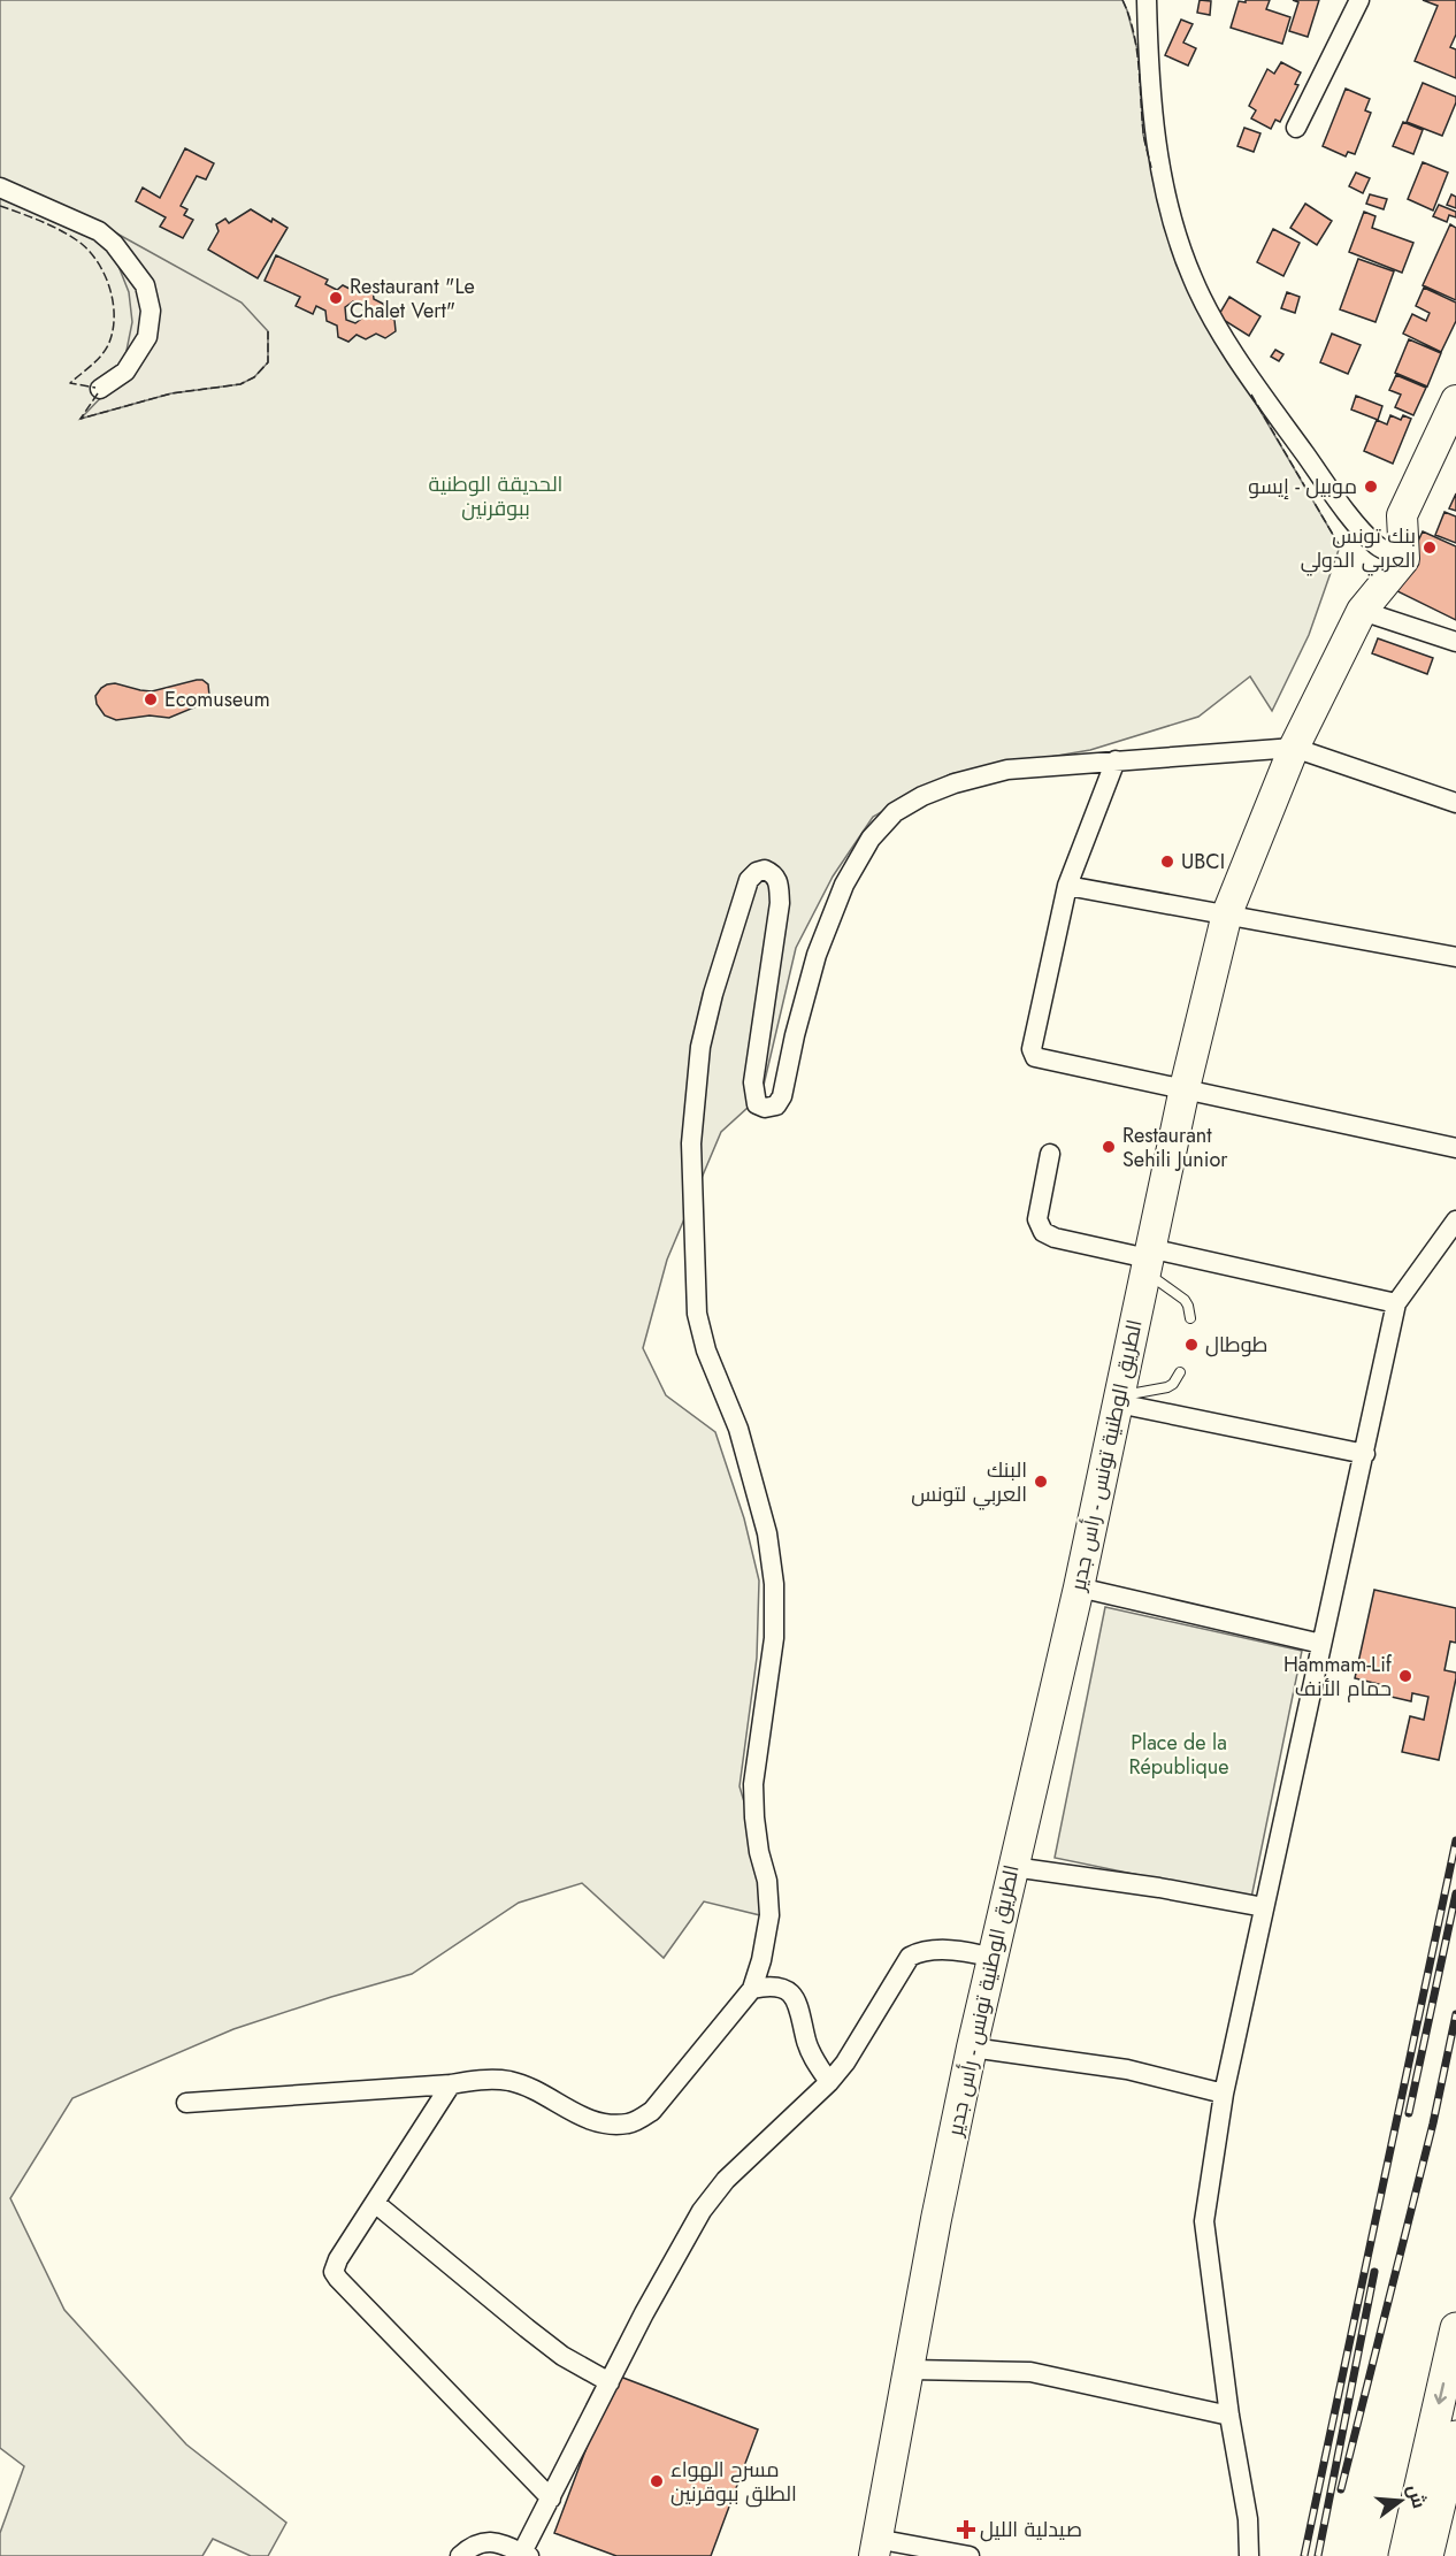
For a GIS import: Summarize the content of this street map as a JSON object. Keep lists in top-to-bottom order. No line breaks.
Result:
{"streets":{"main road":["الطريق الوطنية تونس - رأس جدير"]},"parks":["الحديقة الوطنية ببوقرنين","Place de la République"],"places":{"other":["Restaurant \"Le Chalet Vert\"","موبيل - إيسو","بنك تونس العربي الدولي","Ecomuseum","UBCI","Restaurant Sehili Junior","طوطال","البنك العربي لتونس","Hammam-Lif حمام الأنف","مسرح الهواء الطلق ببوقرنين"],"health":["صيدلية الليل"]},"north":"right"}
